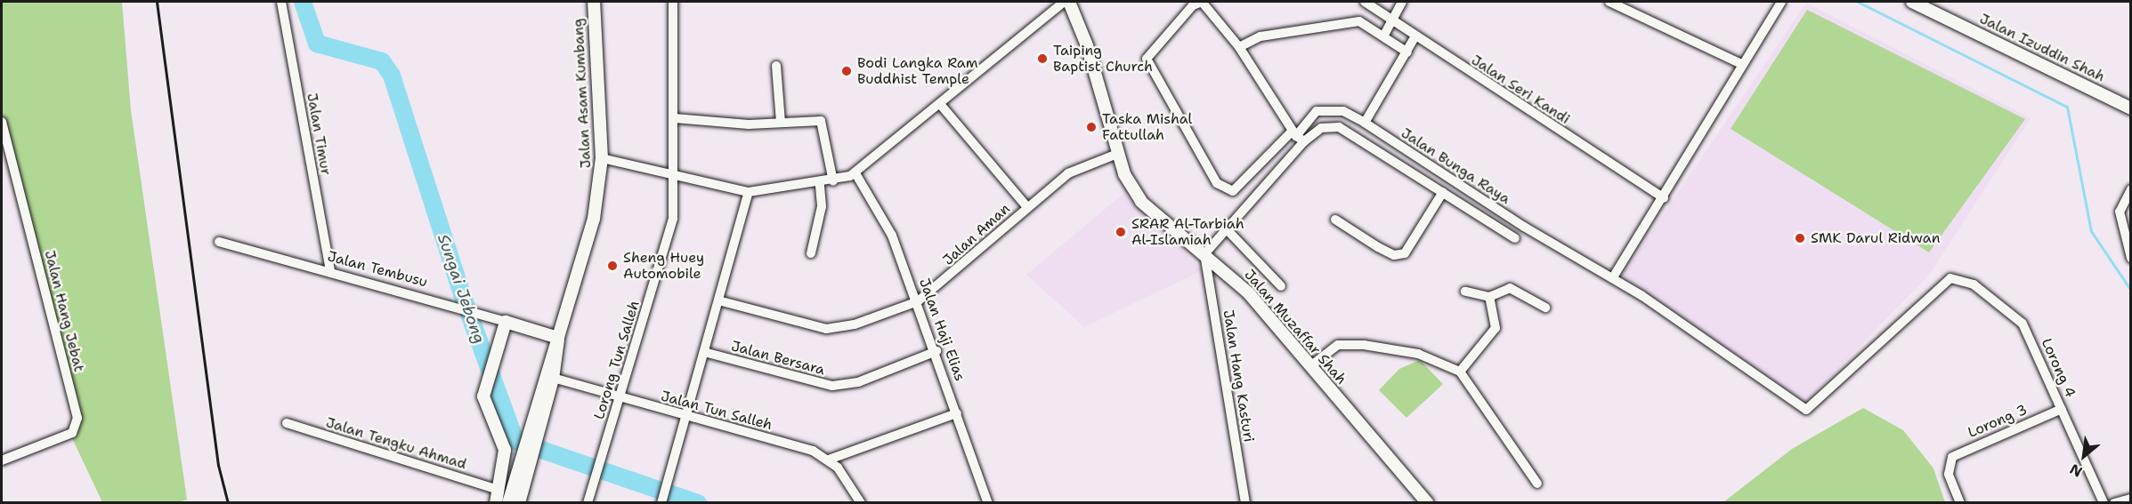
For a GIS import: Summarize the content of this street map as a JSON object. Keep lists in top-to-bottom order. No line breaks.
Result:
{"streets":{"main road":["Jalan Izuddin Shah","Jalan Asam Kumbang","Jalan Tembusu","Jalan Muzaffar Shah"],"street":["Jalan Seri Kandi","Jalan Timur","Jalan Bunga Raya","Jalan Aman","Jalan Hang Jebat","Jalan Haji Elias","Jalan Bersara","Lorong Tun Salleh","Lorong 4","Jalan Hang Kasturi","Jalan Tun Salleh","Lorong 3","Jalan Tengku Ahmad"]},"crossings":[["Jalan Asam Kumbang","Jalan Tembusu"],["Jalan Asam Kumbang","Jalan Tun Salleh"],["Jalan Timur","Jalan Tembusu"],["Jalan Bunga Raya","Jalan Muzaffar Shah"],["Jalan Bunga Raya","Lorong 4"],["Jalan Bunga Raya","Jalan Hang Kasturi"],["Jalan Aman","Jalan Muzaffar Shah"],["Jalan Aman","Jalan Haji Elias"],["Jalan Muzaffar Shah","Jalan Hang Kasturi"],["Jalan Haji Elias","Jalan Bersara"],["Lorong Tun Salleh","Jalan Tun Salleh"],["Lorong 4","Lorong 3"]],"water":["Sungai Jebong"],"places":["Taiping Baptist Church","Bodi Langka Ram Buddhist Temple","Taska Mishal Fattullah","SRAR Al-Tarbiah Al-Islamiah","SMK Darul Ridwan","Sheng Huey Automobile"],"north":"bottom left"}
